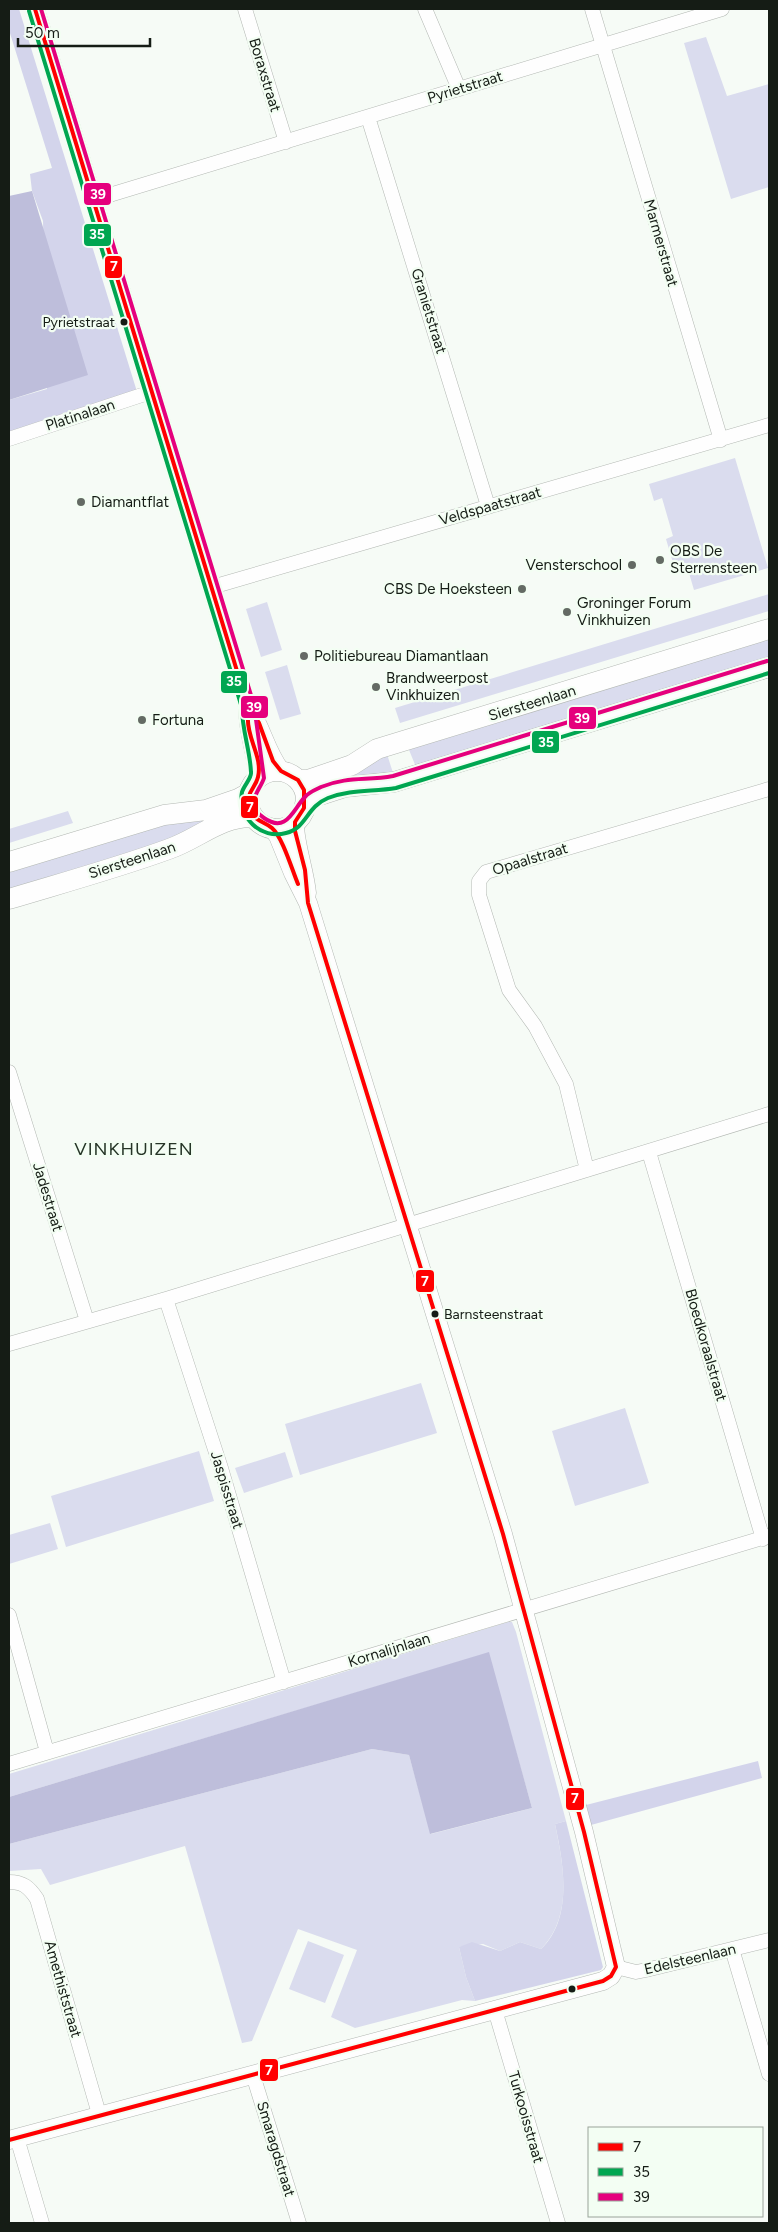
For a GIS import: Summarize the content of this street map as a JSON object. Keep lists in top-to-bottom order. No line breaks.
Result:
{"streets":{"main road":["Siersteenlaan"],"street":["Boraxstraat","Pyrietstraat","Marmerstraat","Granietstraat","Platinalaan","Veldspaatstraat","Opaalstraat","Jadestraat","Bloedkoraalstraat","Jaspisstraat","Kornalijnlaan","Edelsteenlaan","Amethiststraat","Turkooisstraat","Smaragdstraat"]},"crossings":[["Boraxstraat","Pyrietstraat"],["Pyrietstraat","Marmerstraat"],["Pyrietstraat","Granietstraat"],["Marmerstraat","Veldspaatstraat"],["Granietstraat","Veldspaatstraat"],["Bloedkoraalstraat","Kornalijnlaan"],["Jaspisstraat","Kornalijnlaan"]],"districts":["VINKHUIZEN"],"places":["Pyrietstraat","Diamantflat","OBS De Sterrensteen","Vensterschool","CBS De Hoeksteen","Groninger Forum Vinkhuizen","Politiebureau Diamantlaan","Brandweerpost Vinkhuizen","Fortuna","Barnsteenstraat"],"lines":["transit line 7","transit line 39","transit line 35"],"legend":["7","35","39"],"scale_bar":"50 m"}
